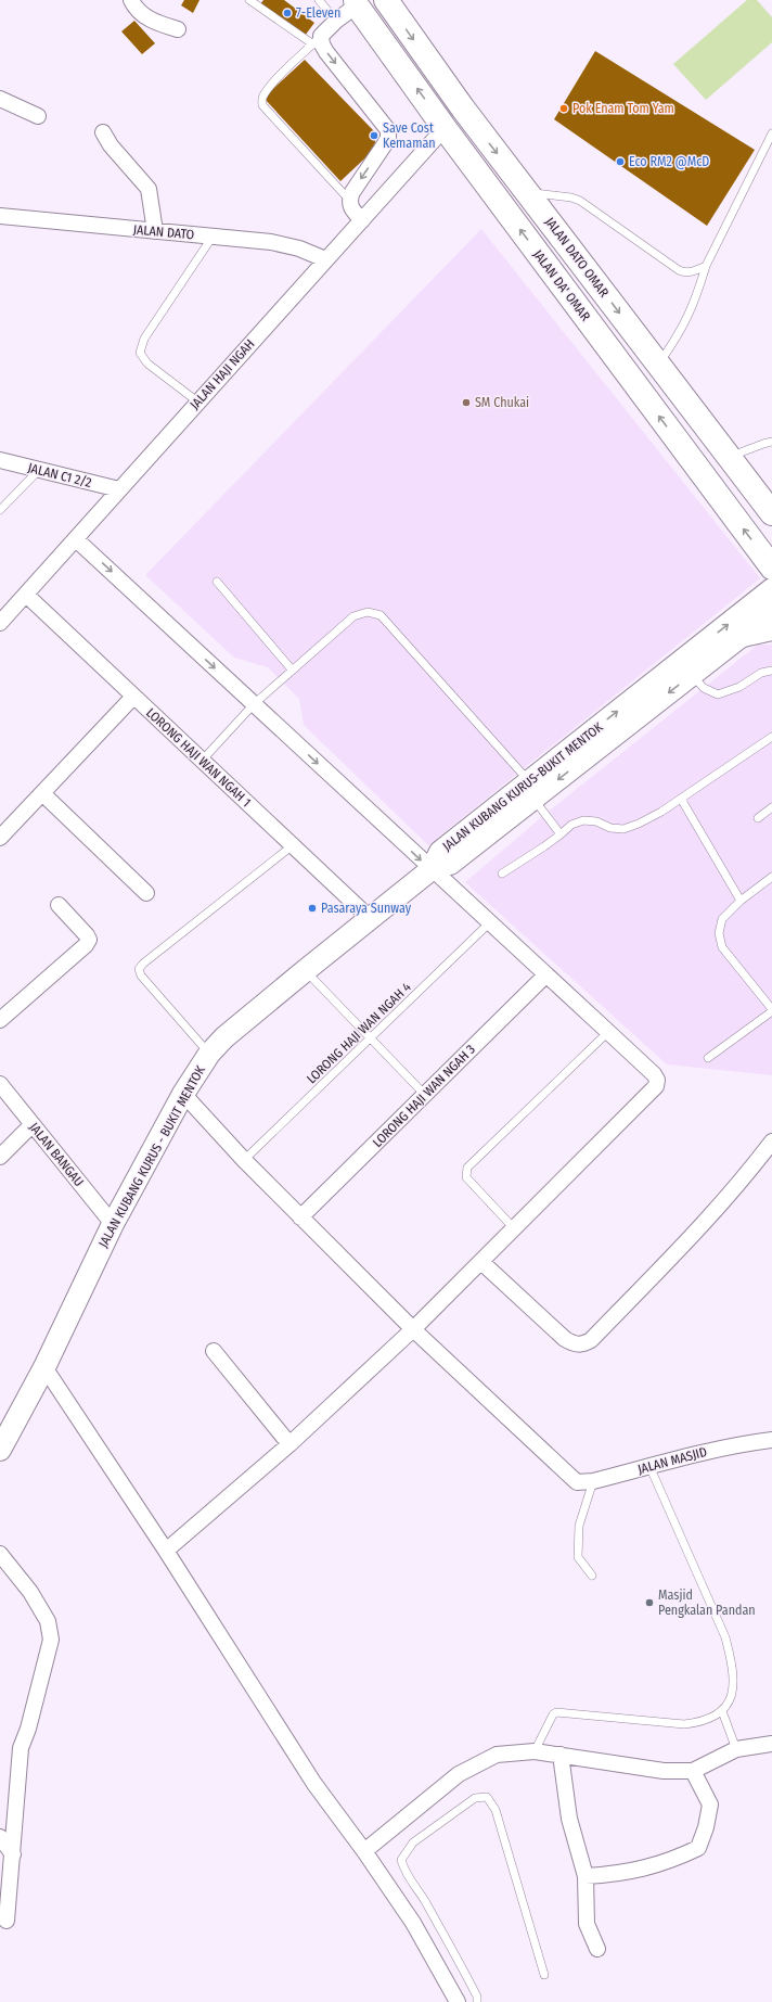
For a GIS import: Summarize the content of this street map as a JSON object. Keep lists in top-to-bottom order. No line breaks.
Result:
{"streets":{"highway":["JALAN DATO OMAR","JALAN DA' OMAR"],"main road":["JALAN KUBANG KURUS-BUKIT MENTOK","JALAN KUBANG KURUS - BUKIT MENTOK"],"street":["JALAN DATO","JALAN HAJI NGAH","JALAN C1 2/2","LORONG HAJI WAN NGAH 1","LORONG HAJI WAN NGAH 3","JALAN BANGAU","JALAN MASJID"],"lane":["LORONG HAJI WAN NGAH 4"]},"crossings":[["JALAN DATO","JALAN HAJI NGAH"],["JALAN DA' OMAR","JALAN HAJI NGAH"],["JALAN HAJI NGAH","JALAN C1 2/2"],["JALAN HAJI NGAH","LORONG HAJI WAN NGAH 1"],["LORONG HAJI WAN NGAH 1","JALAN KUBANG KURUS - BUKIT MENTOK"],["JALAN KUBANG KURUS-BUKIT MENTOK","JALAN KUBANG KURUS - BUKIT MENTOK"],["JALAN BANGAU","JALAN KUBANG KURUS - BUKIT MENTOK"]],"one_way":["JALAN DATO OMAR","JALAN DA' OMAR"],"places":["7-Eleven","Pok Enam Tom Yam","Save Cost Kemaman","Eco RM2 @McD","SM Chukai","Pasaraya Sunway","Masjid Pengkalan Pandan"]}
